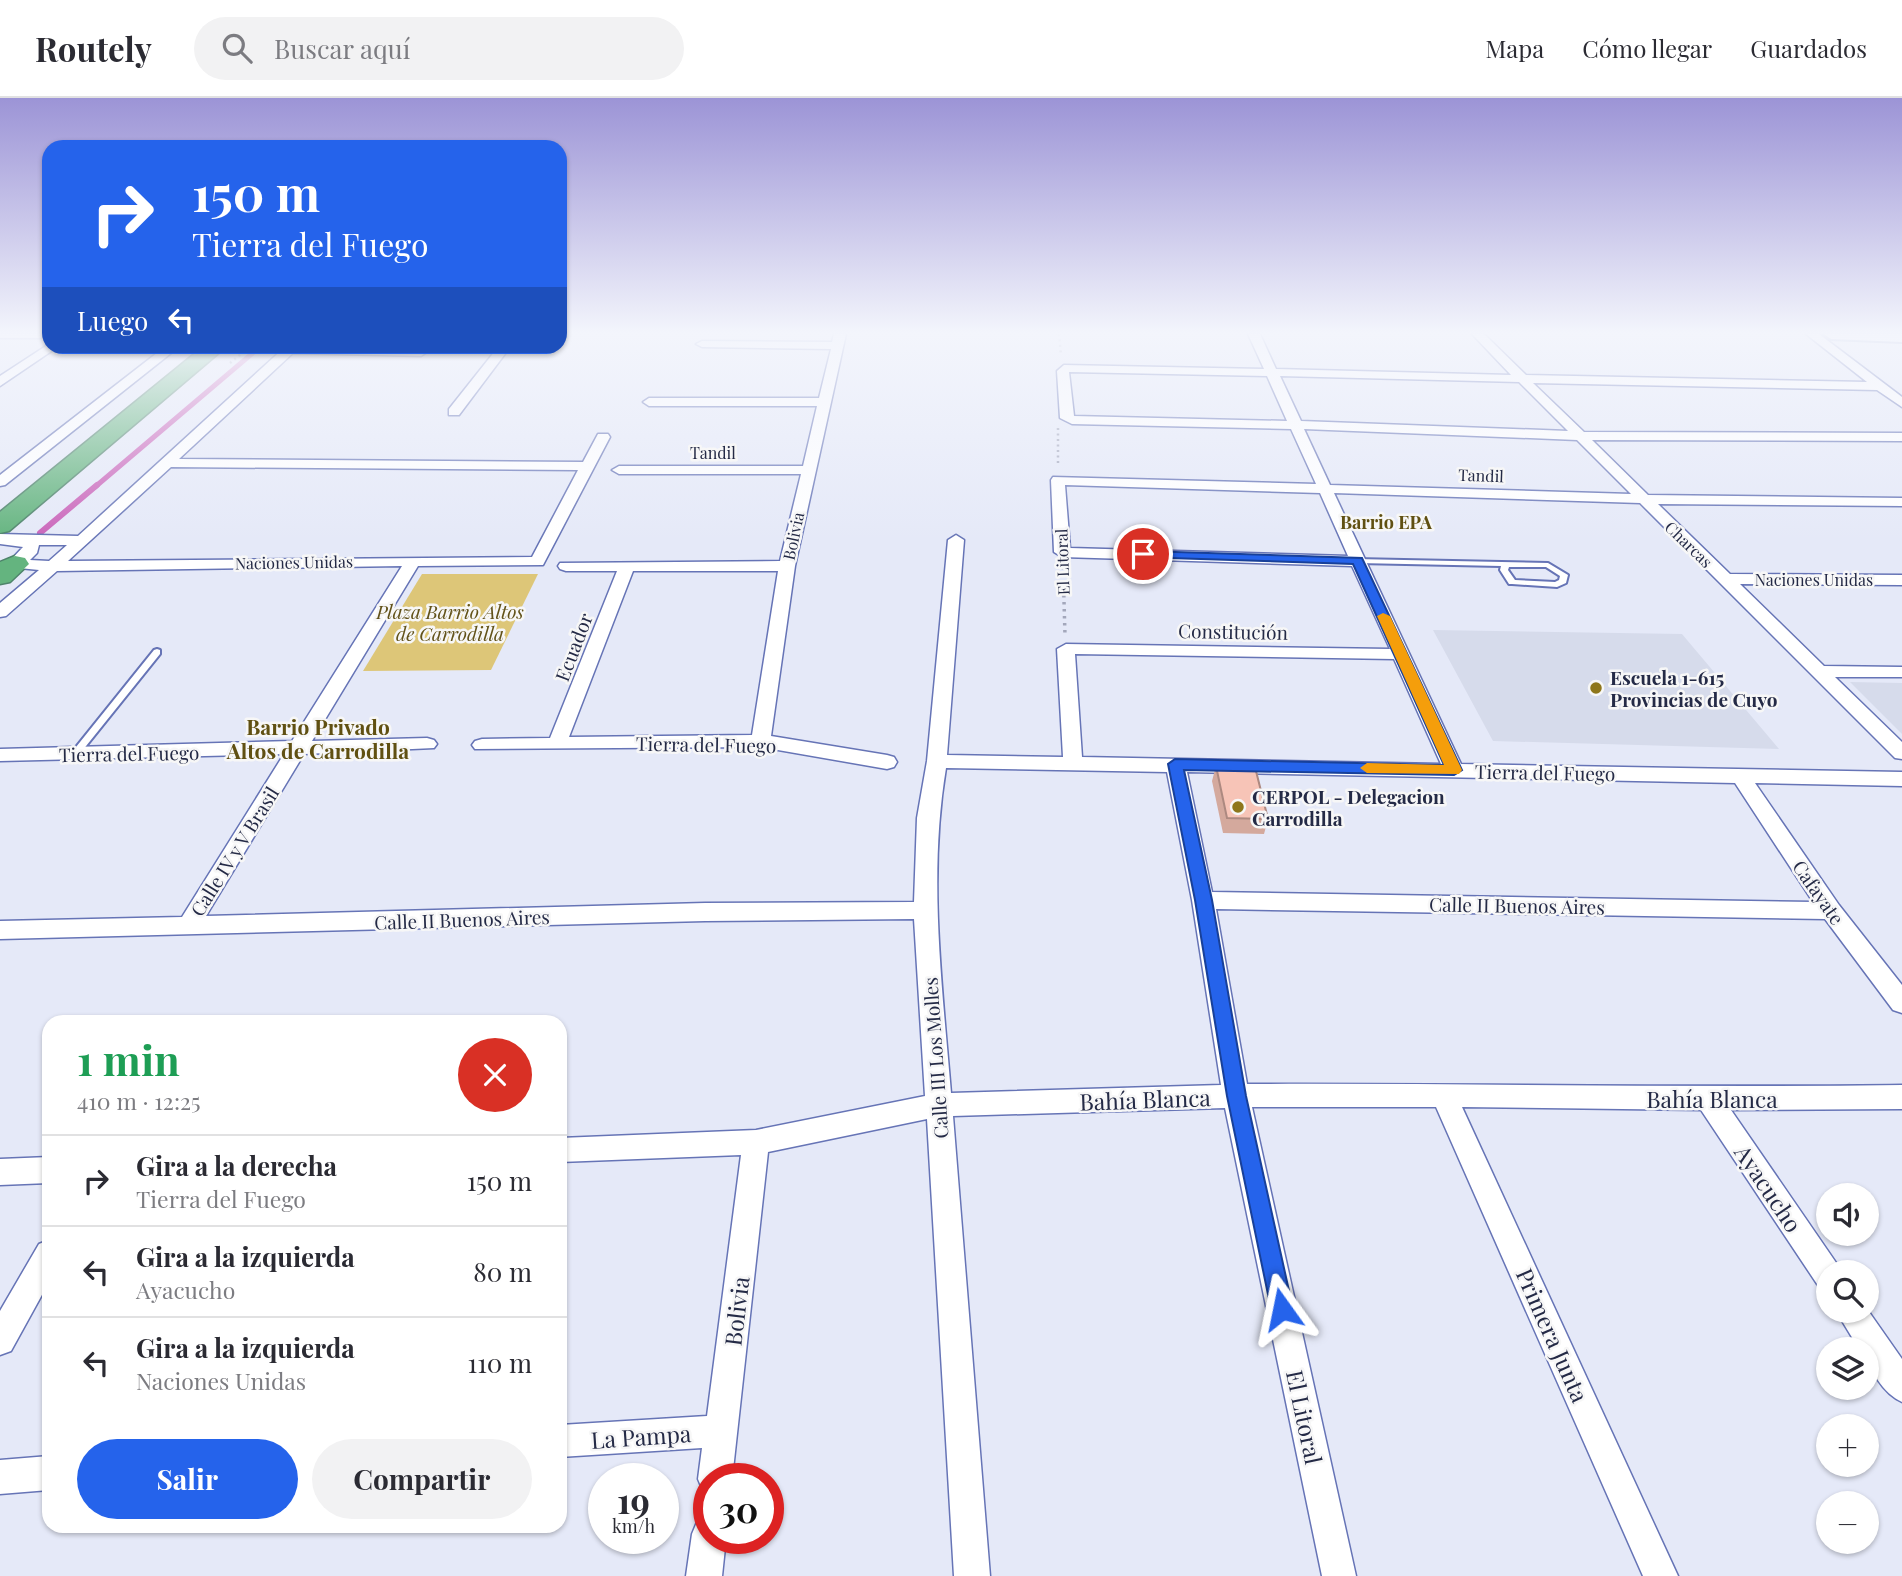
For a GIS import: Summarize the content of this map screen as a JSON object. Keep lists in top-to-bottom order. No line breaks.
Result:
{"streets":{"street":["Tandil","Bolivia","Charcas","Naciones Unidas","El Litoral","Constitución","Ecuador","Tierra del Fuego","Calle IV y V Brasil","Cafayate","Calle II Buenos Aires","Calle III Los Molles","Bahía Blanca","Ayacucho","Primera Junta","La Pampa"]},"crossings":[["Tandil","Bolivia"],["Tandil","Charcas"],["Tandil","El Litoral"],["Bolivia","Tierra del Fuego"],["Bolivia","Bahía Blanca"],["Bolivia","La Pampa"],["Charcas","Naciones Unidas"],["Naciones Unidas","Calle IV y V Brasil"],["El Litoral","Constitución"],["El Litoral","Tierra del Fuego"],["El Litoral","Calle II Buenos Aires"],["El Litoral","Bahía Blanca"],["Ecuador","Tierra del Fuego"],["Tierra del Fuego","Calle IV y V Brasil"],["Tierra del Fuego","Cafayate"],["Tierra del Fuego","Calle III Los Molles"],["Calle IV y V Brasil","Calle II Buenos Aires"],["Cafayate","Calle II Buenos Aires"],["Calle II Buenos Aires","Calle III Los Molles"],["Calle III Los Molles","Bahía Blanca"],["Bahía Blanca","Ayacucho"],["Bahía Blanca","Primera Junta"]],"districts":["Barrio EPA","Barrio Privado Altos de Carrodilla"],"parks":["Plaza Barrio Altos de Carrodilla"],"places":["Escuela 1-615 Provincias de Cuyo","CERPOL - Delegacion Carrodilla"],"page":{"header":"Routely","search":"Buscar aquí","nav":["Mapa","Cómo llegar","Guardados"],"turn":["150 m","Tierra del Fuego"],"then":"Luego","heading":["1 min","410 m · 12:25"],"list":[{"name":"Gira a la derecha","note":"Tierra del Fuego","value":"150 m"},{"name":"Gira a la izquierda","note":"Ayacucho","value":"80 m"},{"name":"Gira a la izquierda","note":"Naciones Unidas","value":"110 m"}],"map_buttons":["+","−"],"buttons":["Salir","Compartir"],"speed":"19 km/h","limit":"30"}}
